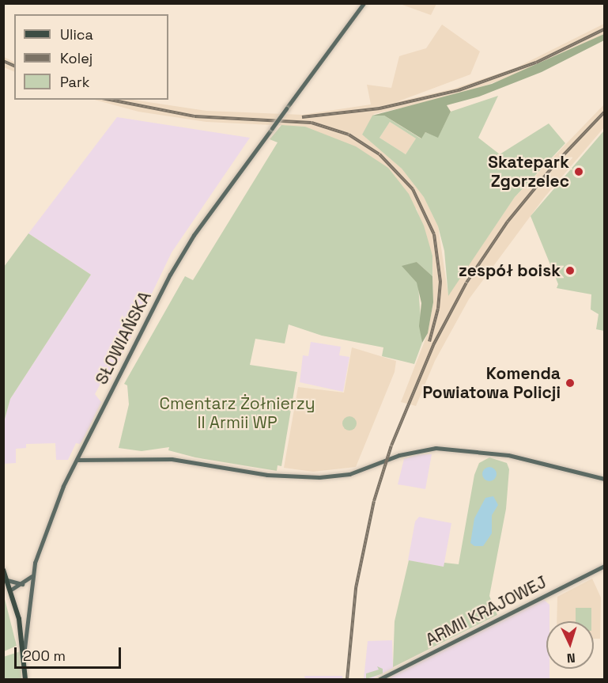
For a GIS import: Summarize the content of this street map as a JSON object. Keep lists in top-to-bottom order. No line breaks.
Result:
{"streets":{"street":["SŁOWIAŃSKA","ARMII KRAJOWEJ"]},"parks":["Cmentarz Żołnierzy II Armii WP"],"places":["Skatepark Zgorzelec","zespół boisk","Komenda Powiatowa Policji"],"legend":["Ulica","Kolej","Park"],"scale_bar":"200 m","north":"bottom"}
